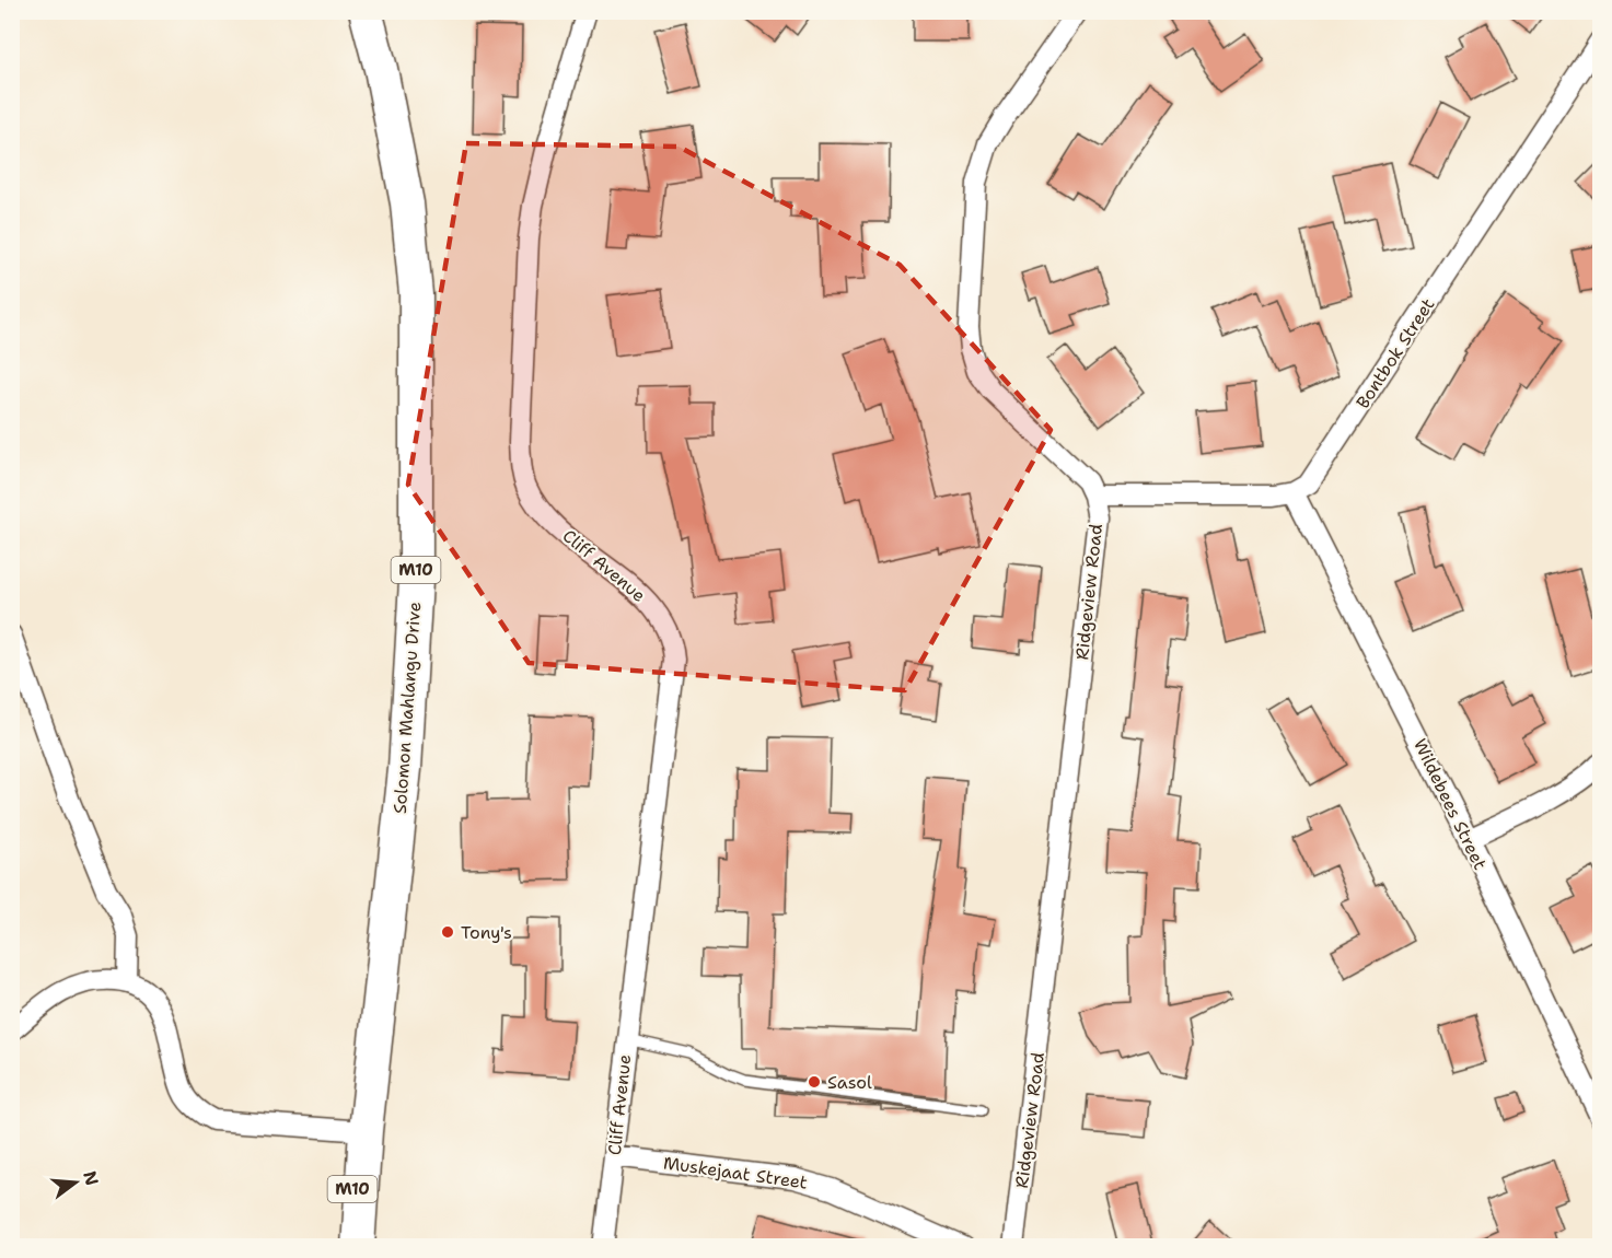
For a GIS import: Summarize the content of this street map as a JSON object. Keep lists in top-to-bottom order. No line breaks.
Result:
{"streets":{"main road":["M10","Solomon Mahlangu Drive"],"street":["Bontbok Street","Cliff Avenue","Ridgeview Road","Wildebees Street","Muskejaat Street"]},"crossings":[["Bontbok Street","Wildebees Street"],["Cliff Avenue","Muskejaat Street"]],"places":["Tony's","Sasol"],"north":"right"}
